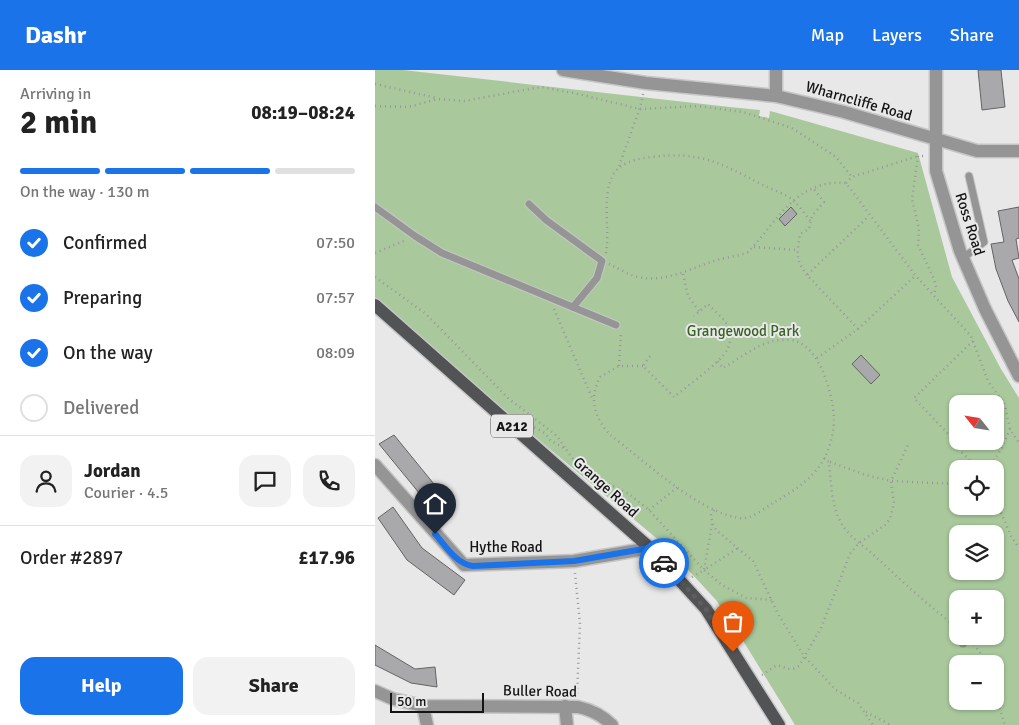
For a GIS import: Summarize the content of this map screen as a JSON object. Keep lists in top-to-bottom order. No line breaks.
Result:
{"streets":{"main road":["A212","Grange Road"],"street":["Wharncliffe Road","Ross Road","Hythe Road","Buller Road"]},"crossings":[["Wharncliffe Road","Ross Road"],["Grange Road","Hythe Road"]],"parks":["Grangewood Park"],"scale_bar":"50 m","north":"top left","page":{"header":"Dashr","nav":["Map","Layers","Share"],"heading":["2 min","Arriving in","08:19–08:24"],"panel":["Jordan","Courier · 4.5","Order #2897","£17.96"],"bar":"On the way · 130 m","list":[["Confirmed","07:50"],["Preparing","07:57"],["On the way","08:09"],"Delivered"],"map_buttons":["+","−"],"buttons":["Help","Share"],"scale":"50 m"}}
